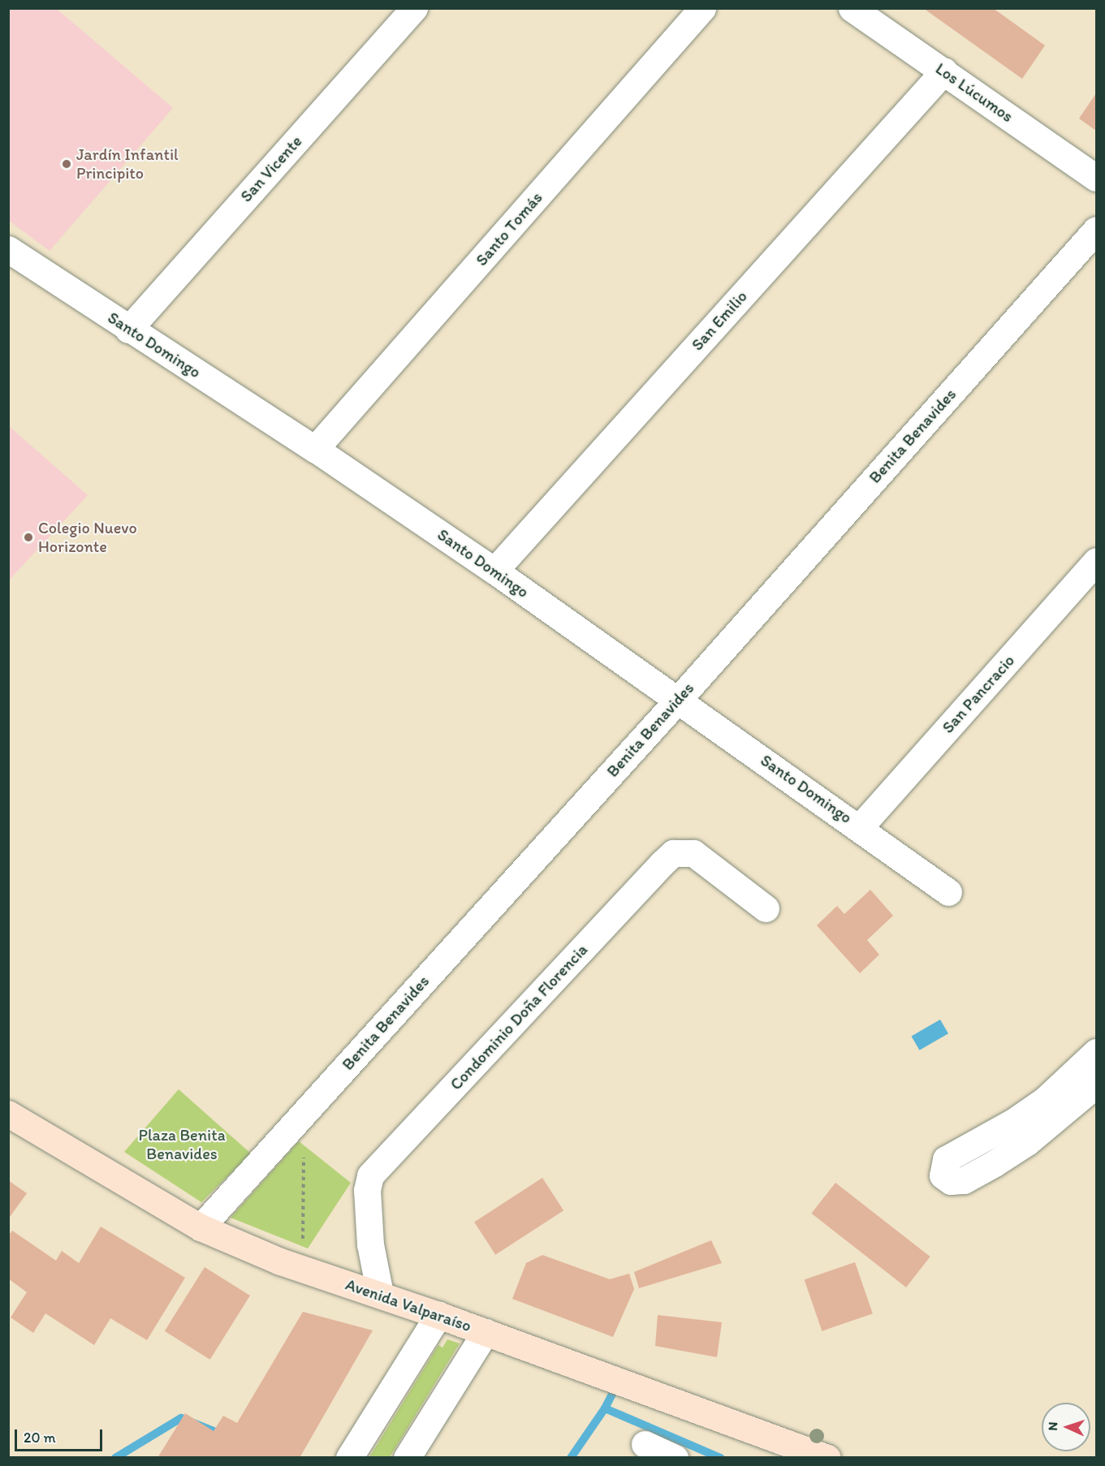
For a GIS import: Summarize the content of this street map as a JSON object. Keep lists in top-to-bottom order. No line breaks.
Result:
{"streets":{"main road":["Avenida Valparaíso"],"street":["Los Lúcumos","San Vicente","Santo Tomás","San Emilio","Santo Domingo","Benita Benavides","San Pancracio","Condominio Doña Florencia"]},"crossings":[["Los Lúcumos","San Emilio"],["San Vicente","Santo Domingo"],["Santo Tomás","Santo Domingo"],["San Emilio","Santo Domingo"],["Santo Domingo","Benita Benavides"],["Santo Domingo","San Pancracio"],["Benita Benavides","Avenida Valparaíso"],["Condominio Doña Florencia","Avenida Valparaíso"]],"parks":["Plaza Benita Benavides"],"places":["Jardín Infantil Principito","Colegio Nuevo Horizonte"],"scale_bar":"20 m","north":"left"}
